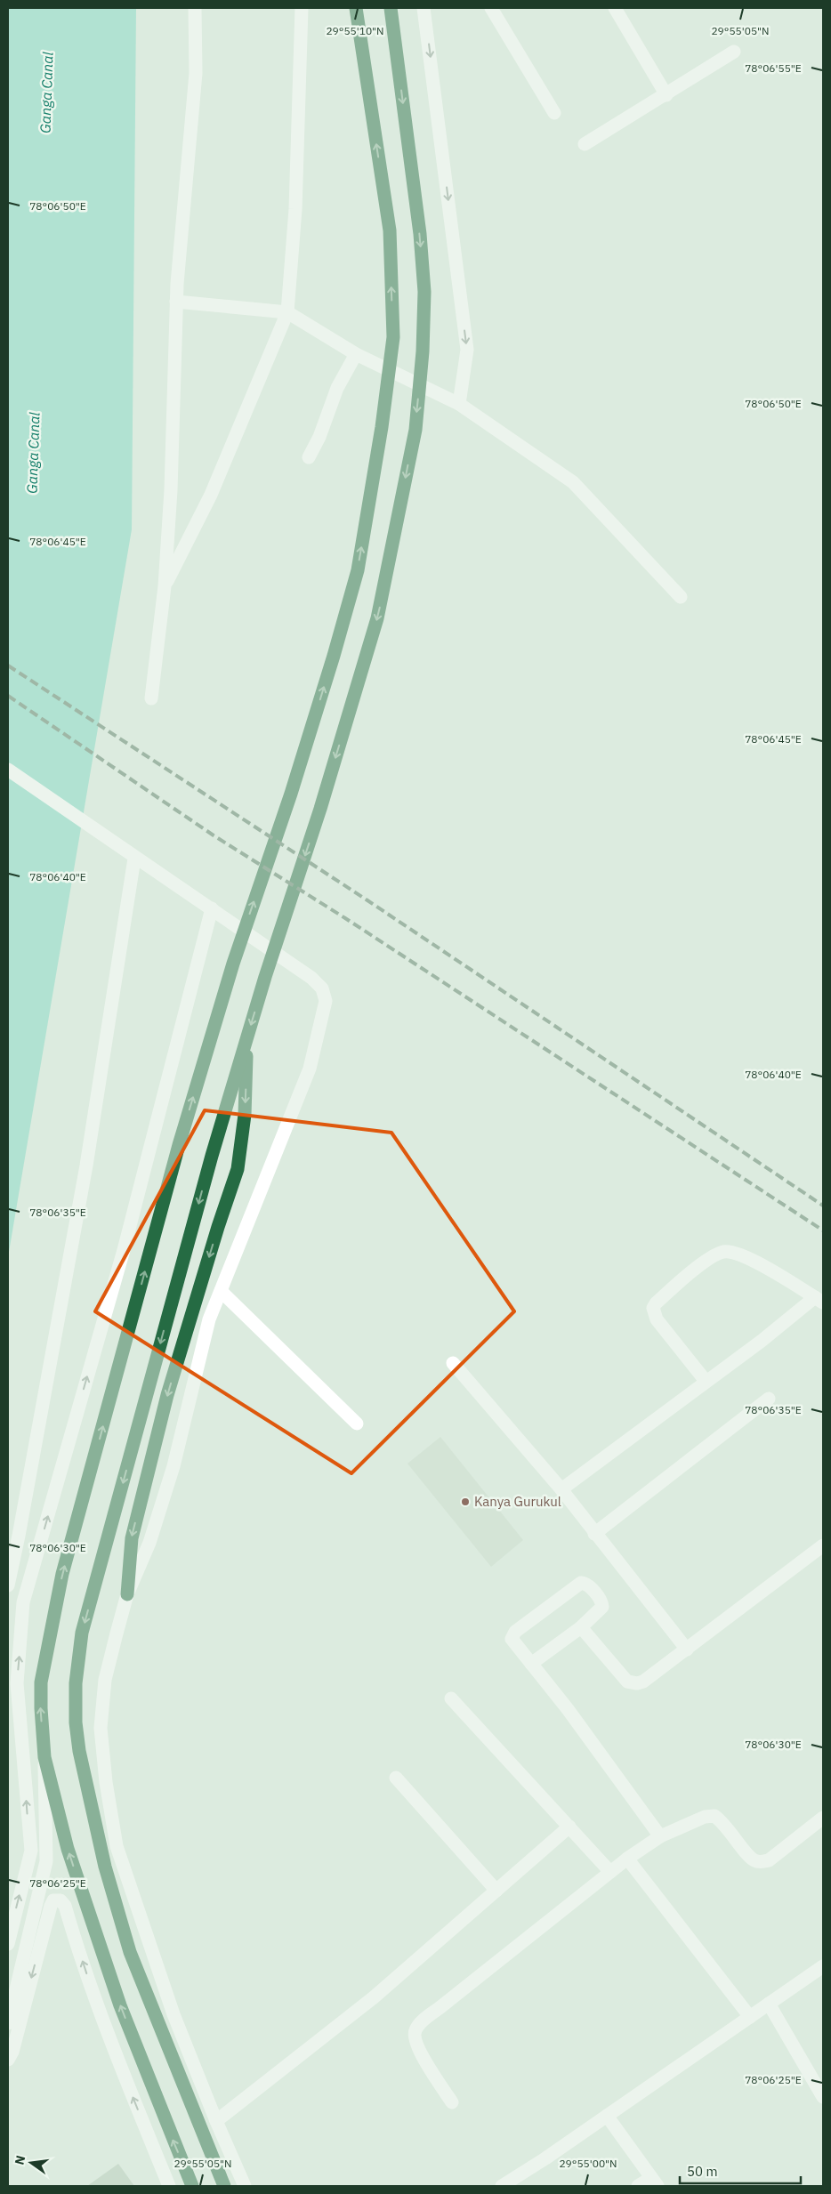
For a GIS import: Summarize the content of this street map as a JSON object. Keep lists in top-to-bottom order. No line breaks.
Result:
{"water":["Ganga Canal"],"places":["Kanya Gurukul"],"scale_bar":"50 m","north":"left","coordinates":["29°55'10\"N","29°55'05\"N","78°06'55\"E","78°06'50\"E","78°06'45\"E","78°06'40\"E","78°06'35\"E","78°06'30\"E","78°06'25\"E","29°55'00\"N"]}
